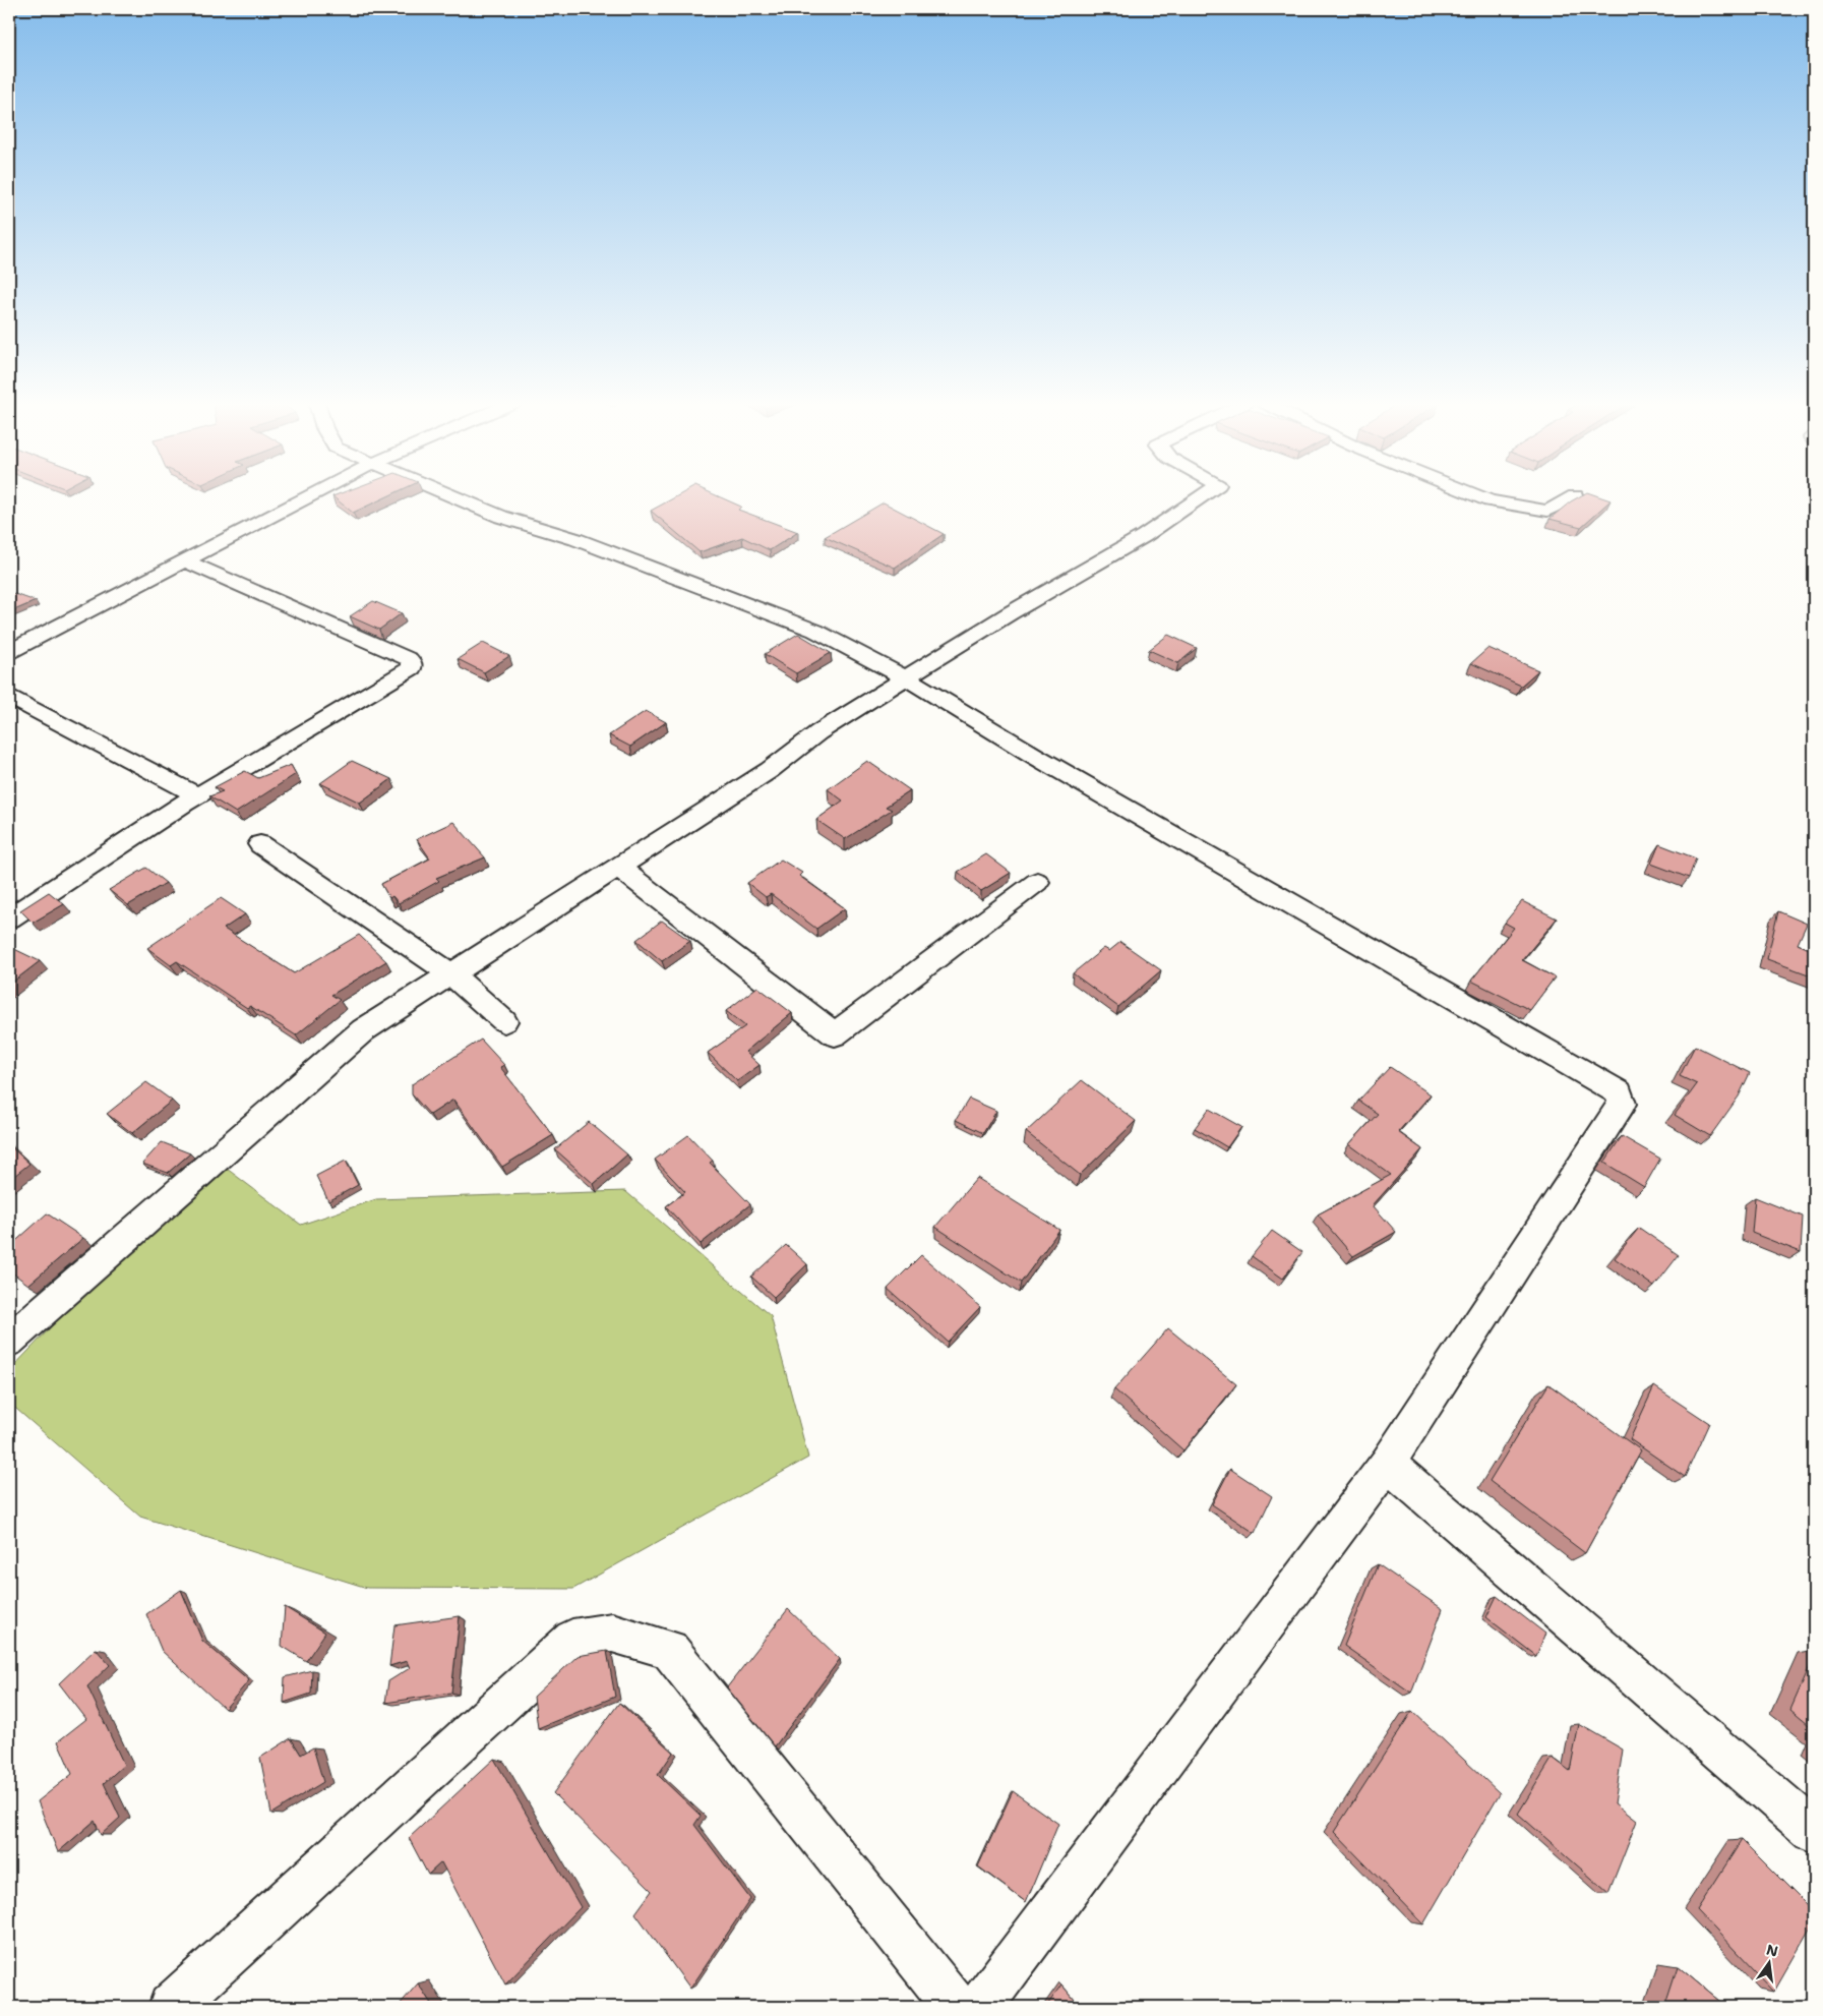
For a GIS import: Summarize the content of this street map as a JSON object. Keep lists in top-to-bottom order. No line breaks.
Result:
{"north":"top"}
